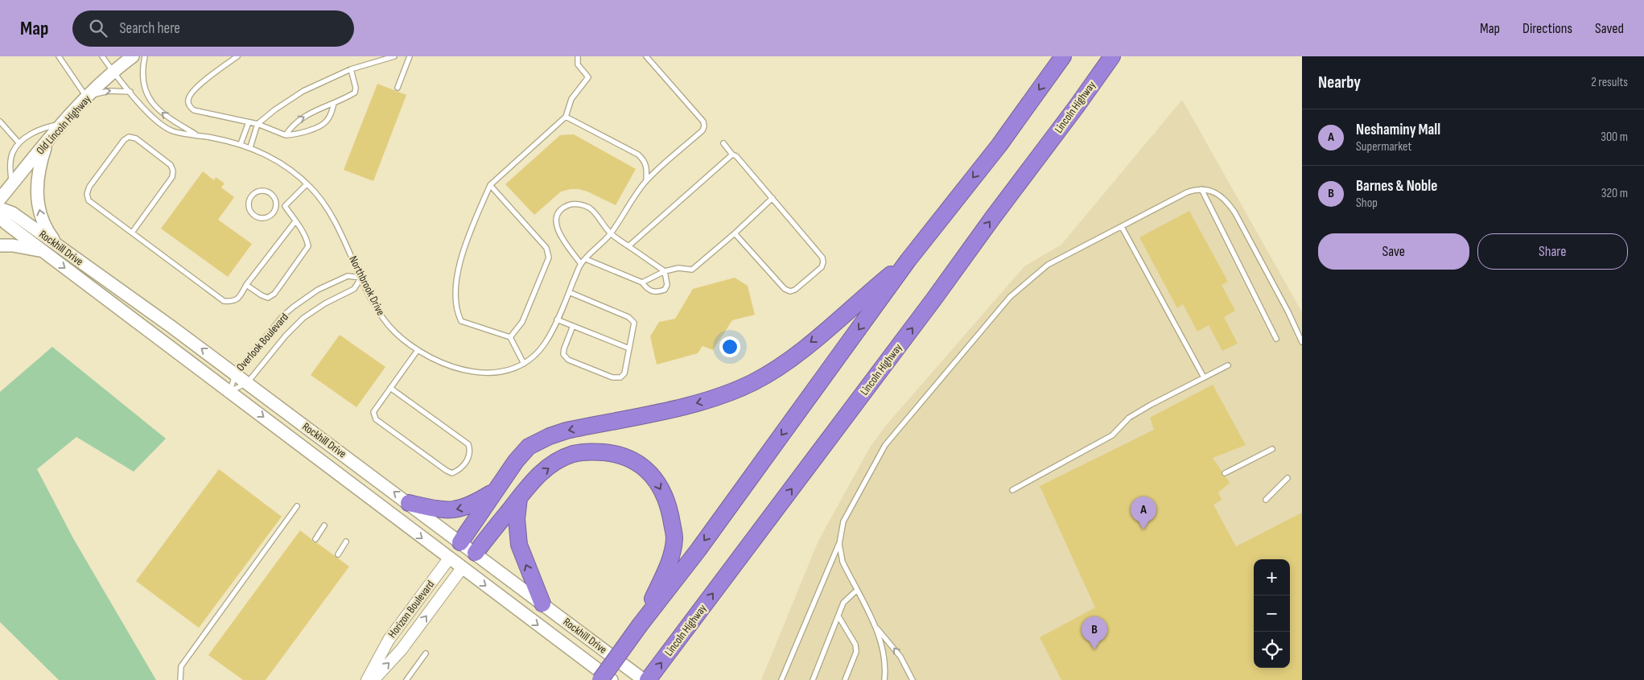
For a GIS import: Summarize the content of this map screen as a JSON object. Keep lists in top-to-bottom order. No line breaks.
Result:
{"streets":{"highway":["Lincoln Highway"],"main road":["Old Lincoln Highway","Rockhill Drive","Horizon Boulevard"],"lane":["Northbrook Drive","Overlook Boulevard"]},"crossings":[["Old Lincoln Highway","Northbrook Drive"],["Rockhill Drive","Overlook Boulevard"],["Rockhill Drive","Horizon Boulevard"],["Northbrook Drive","Overlook Boulevard"]],"one_way":["Horizon Boulevard"],"page":{"header":"Map","search":"Search here","nav":["Map","Directions","Saved"],"heading":["Nearby","2 results"],"list":[{"mark":"A","name":"Neshaminy Mall","note":"Supermarket","value":"300 m"},{"mark":"B","name":"Barnes & Noble","note":"Shop","value":"320 m"}],"buttons":["Save","Share"],"pins":["A","B"],"map_buttons":["+","−"]}}
